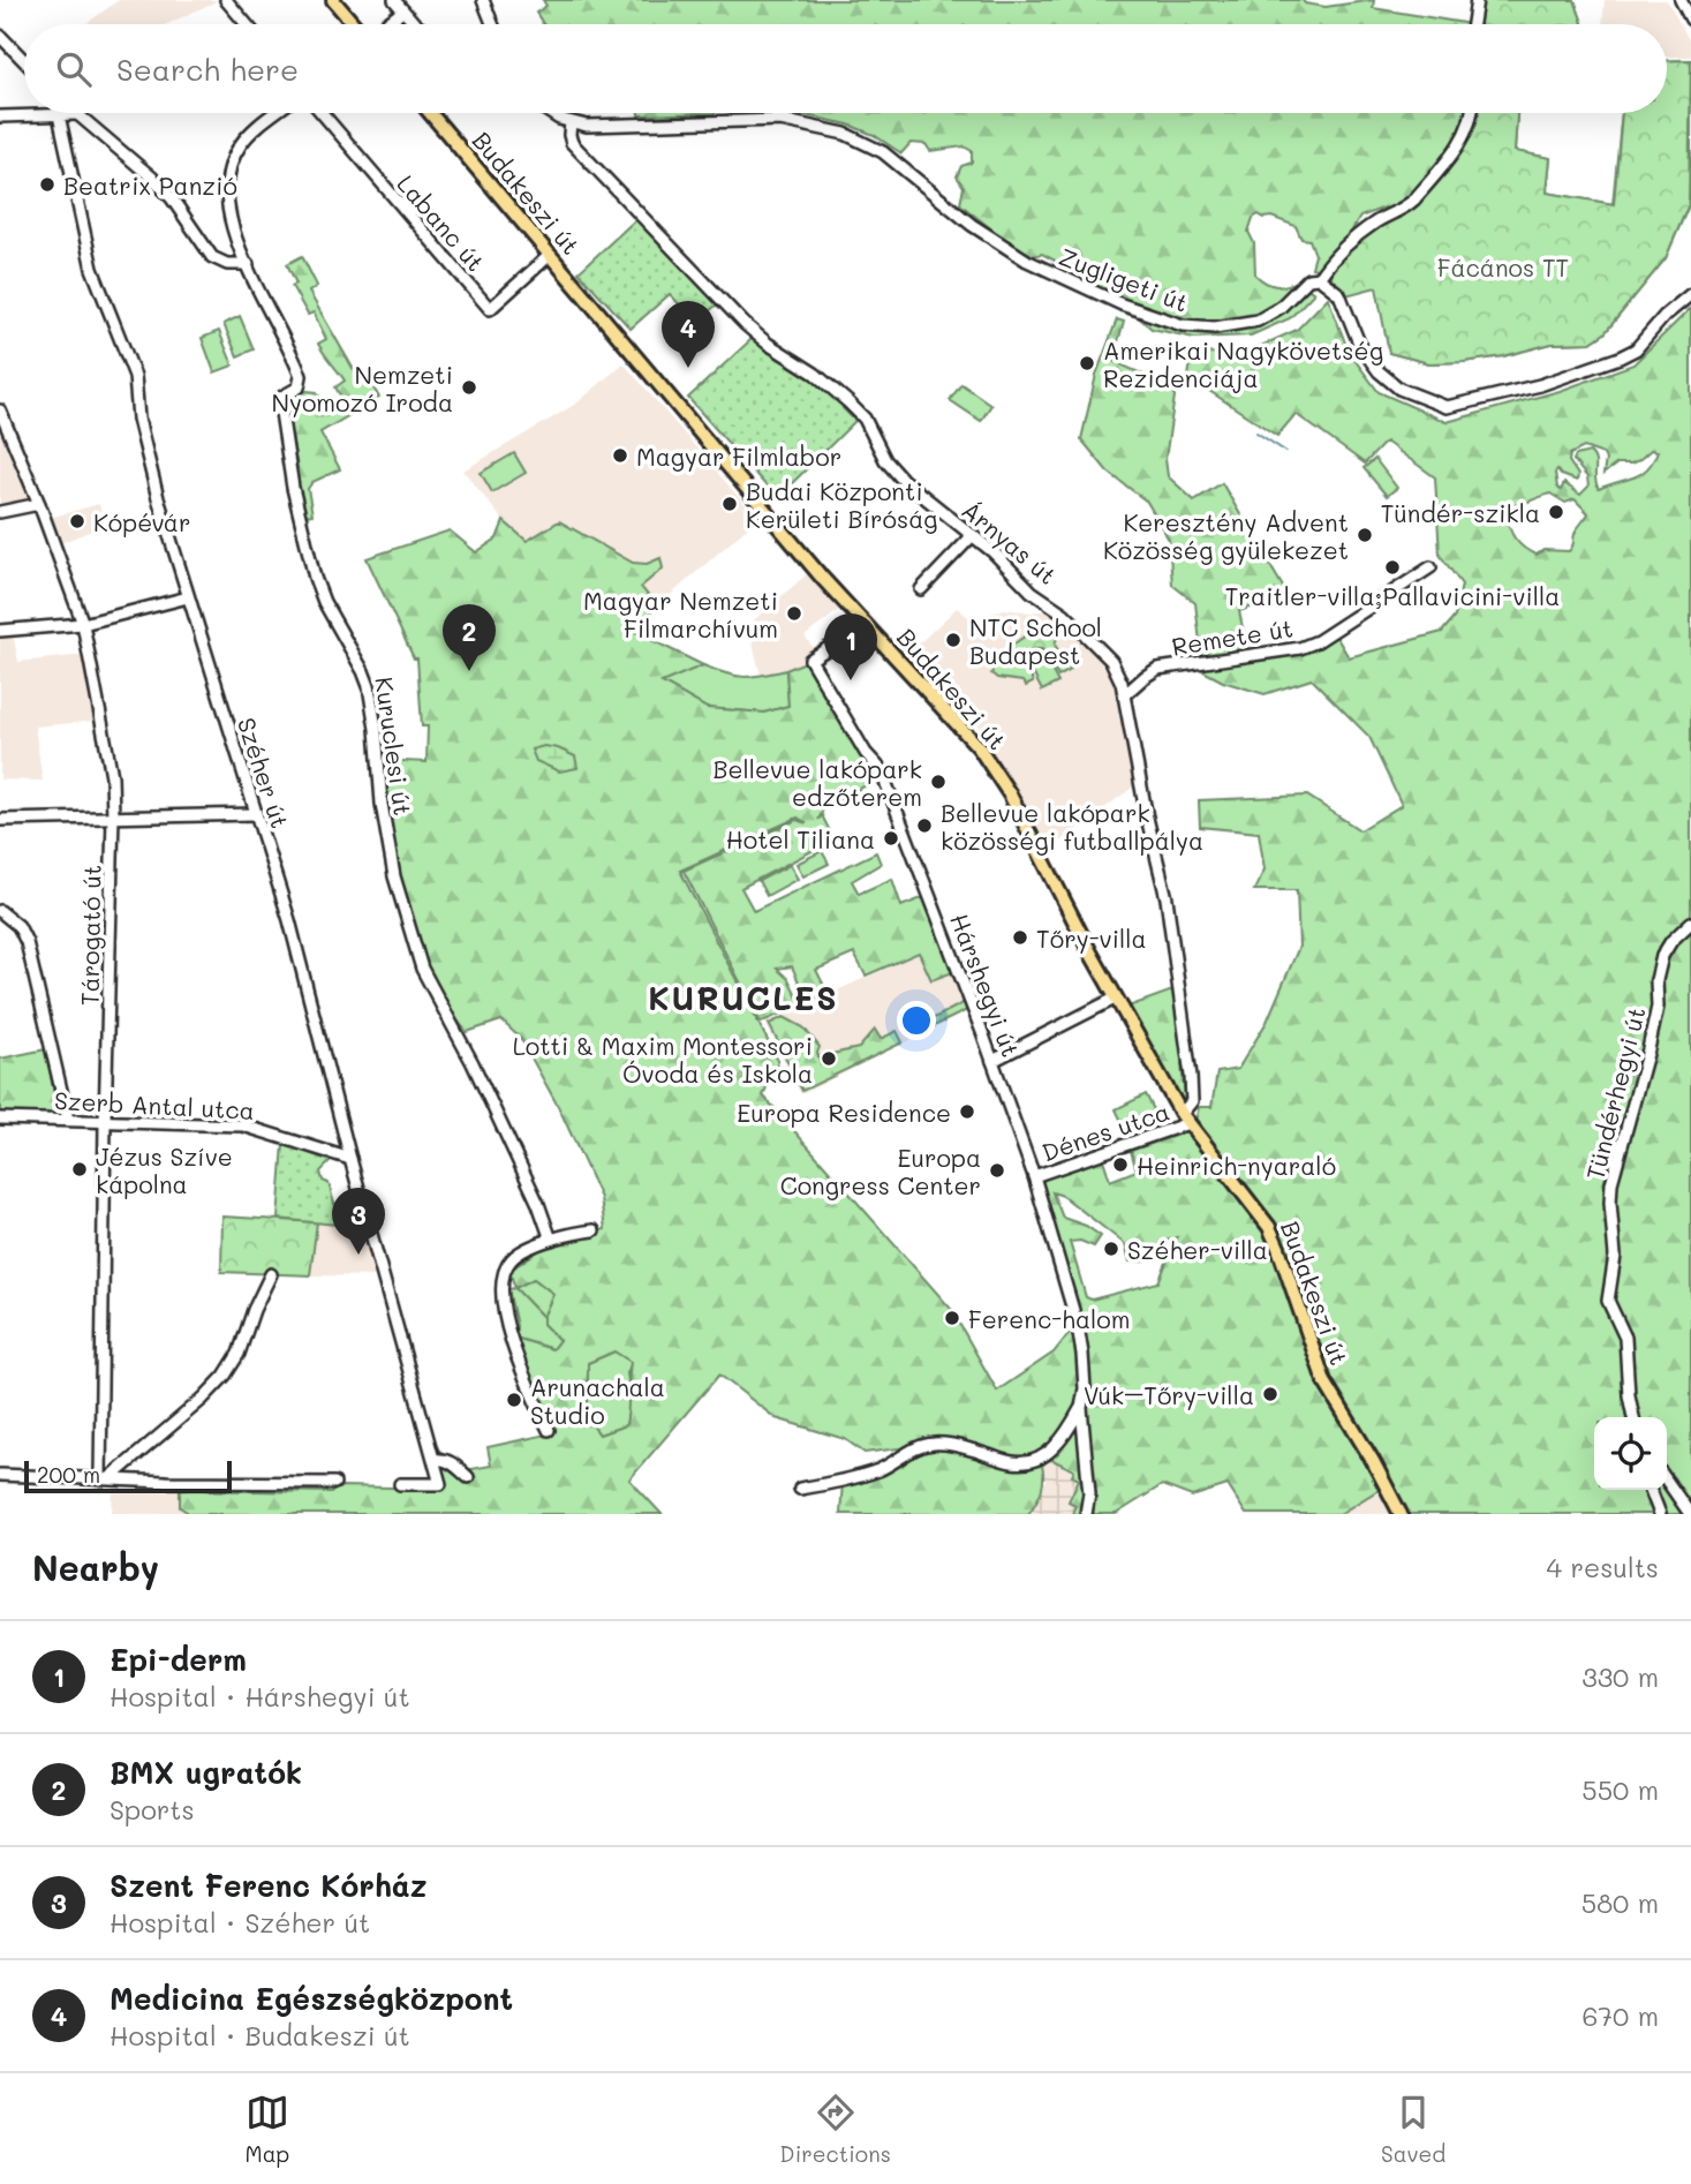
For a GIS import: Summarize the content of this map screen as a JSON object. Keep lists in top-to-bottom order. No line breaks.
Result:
{"streets":{"main road":["Budakeszi út"],"street":["Labanc út","Zugligeti út","Árnyas út","Remete út","Kuruclesi út","Széher út","Tárogató út","Hárshegyi út","Tündérhegyi út","Szerb Antal utca","Dénes utca"]},"crossings":[["Budakeszi út","Labanc út"],["Budakeszi út","Árnyas út"],["Budakeszi út","Hárshegyi út"],["Budakeszi út","Dénes utca"],["Zugligeti út","Árnyas út"],["Árnyas út","Remete út"],["Árnyas út","Dénes utca"],["Széher út","Szerb Antal utca"],["Tárogató út","Szerb Antal utca"],["Hárshegyi út","Dénes utca"]],"districts":["KURUCLES"],"parks":["Fácános TT"],"places":["Beatrix Panzió","Amerikai Nagykövetség Rezidenciája","Nemzeti Nyomozó Iroda","Magyar Filmlabor","Budai Központi Kerületi Bíróság","Tündér-szikla","Kópévár","Keresztény Advent Közösség gyülekezet","Traitler-villa;Pallavicini-villa","Magyar Nemzeti Filmarchívum","NTC School Budapest","Bellevue lakópark edzőterem","Bellevue lakópark közösségi futballpálya","Hotel Tiliana","Tőry-villa","Lotti & Maxim Montessori Óvoda és Iskola","Europa Residence","Heinrich-nyaraló","Jézus Szíve kápolna","Europa Congress Center","Széher-villa","Ferenc-halom","Vúk–Tőry-villa","Arunachala Studio"],"scale_bar":"200 m","page":{"search":"Search here","pins":["4","2","1","3"],"scale":"200 m","heading":["Nearby","4 results"],"list":[{"mark":"1","name":"Epi-derm","note":"Hospital · Hárshegyi út","value":"330 m"},{"mark":"2","name":"BMX ugratók","note":"Sports","value":"550 m"},{"mark":"3","name":"Szent Ferenc Kórház","note":"Hospital · Széher út","value":"580 m"},{"mark":"4","name":"Medicina Egészségközpont","note":"Hospital · Budakeszi út","value":"670 m"}],"nav":["Map","Directions","Saved"]}}
